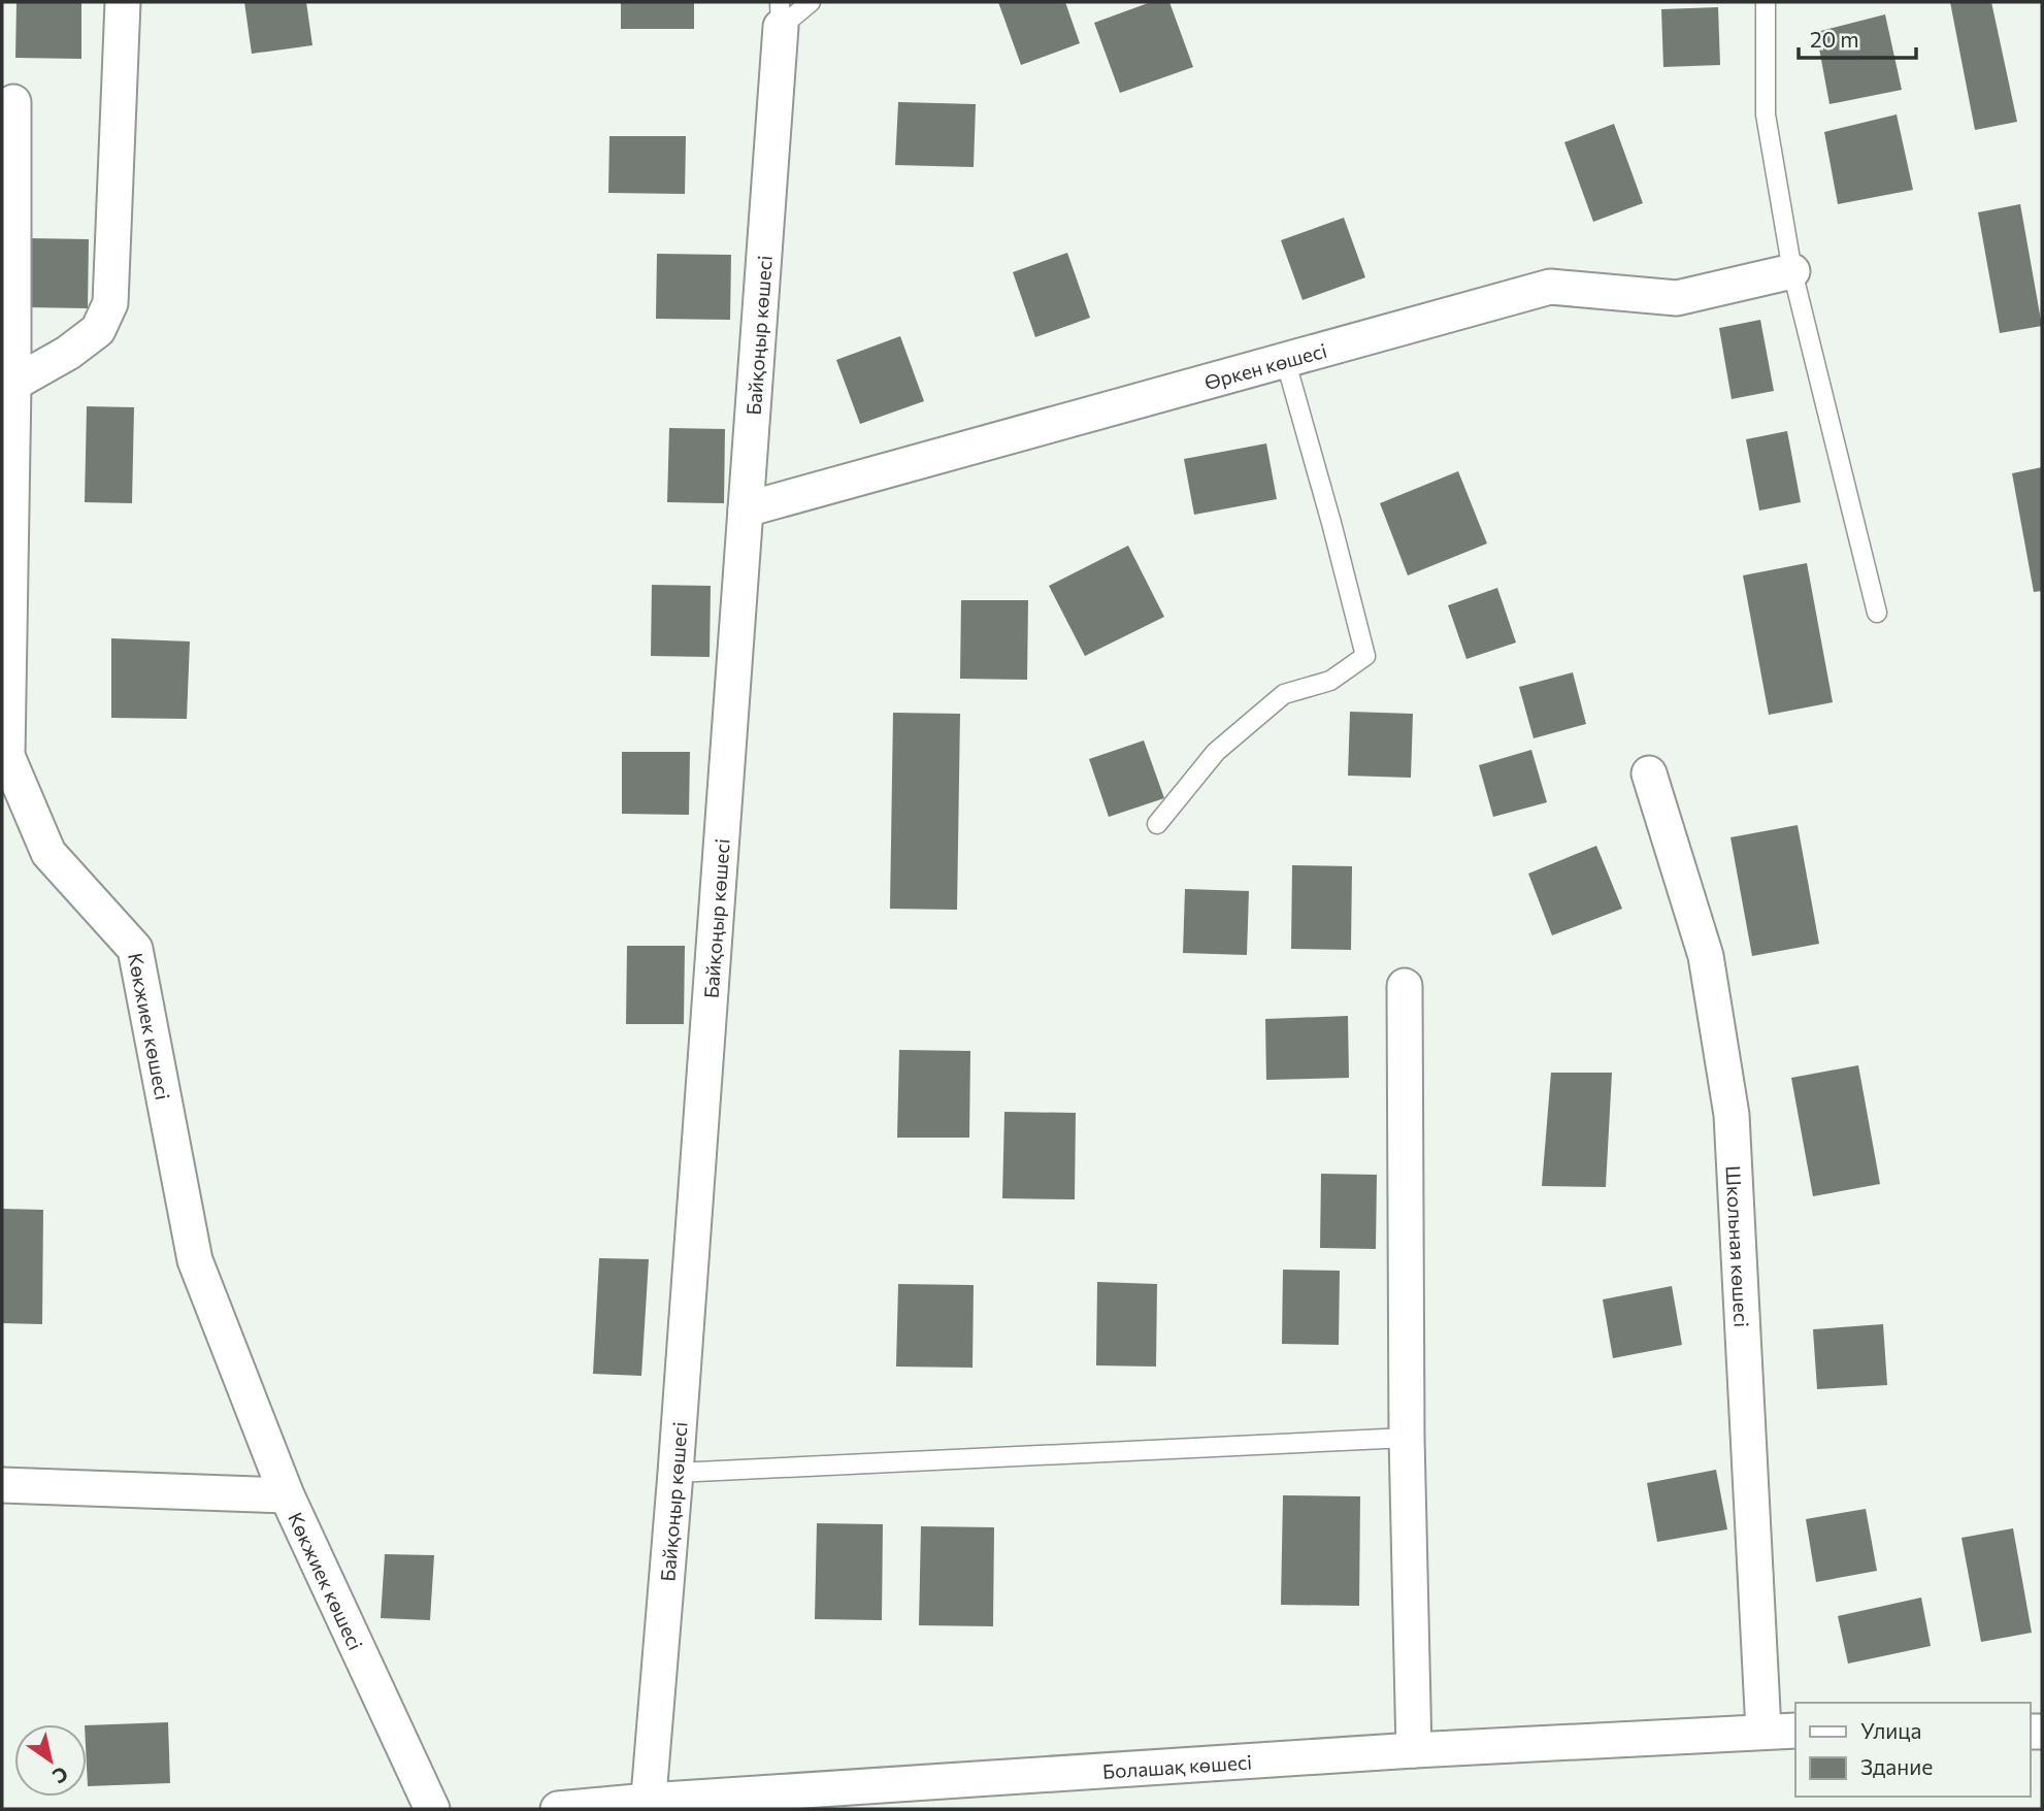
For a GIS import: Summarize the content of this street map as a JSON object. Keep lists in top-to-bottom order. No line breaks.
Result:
{"streets":{"street":["Байқоңыр көшесі","Өркен көшесі","Көкжиек көшесі","Школьная көшесі","Болашақ көшесі"]},"crossings":[["Байқоңыр көшесі","Өркен көшесі"],["Байқоңыр көшесі","Болашақ көшесі"],["Школьная көшесі","Болашақ көшесі"]],"legend":["Улица","Здание"],"scale_bar":"20 m","north":"bottom right"}
